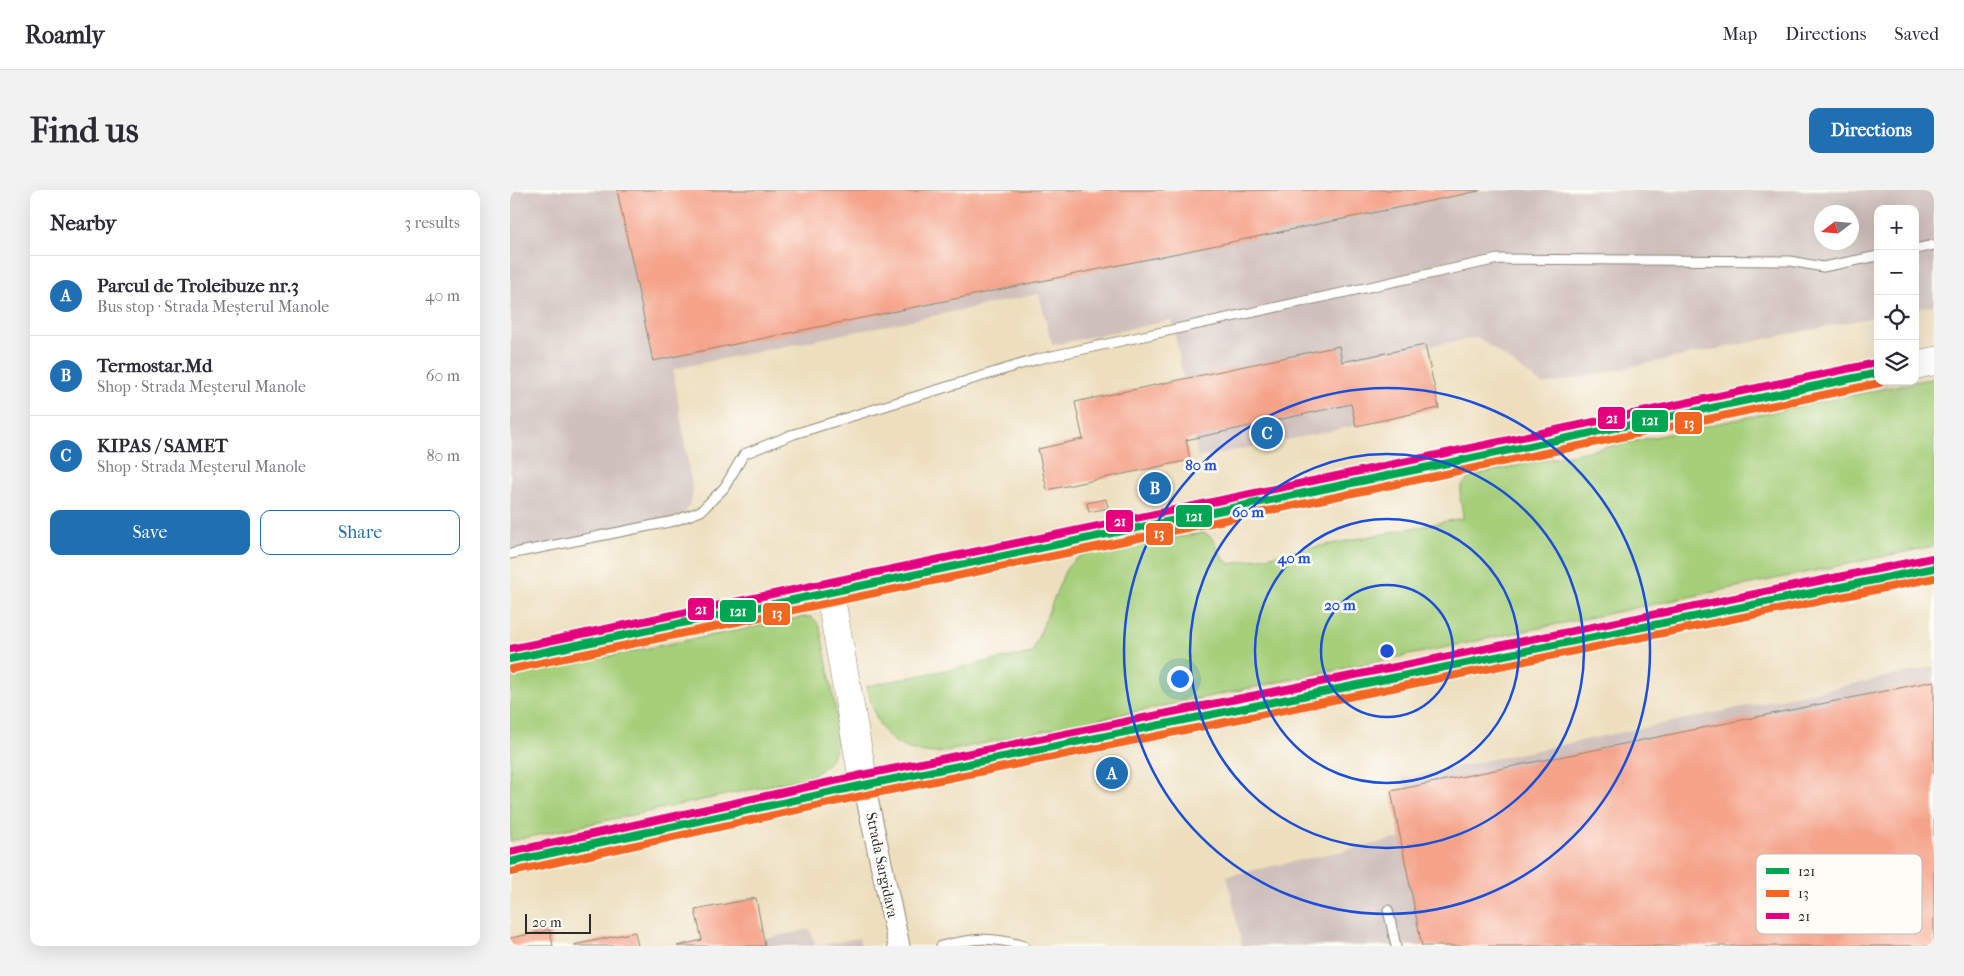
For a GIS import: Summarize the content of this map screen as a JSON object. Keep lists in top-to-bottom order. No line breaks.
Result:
{"streets":{"street":["Strada Sargidava"]},"lines":["transit line 21","transit line 121","transit line 13"],"legend":["121","13","21"],"scale_bar":"20 m","north":"left","page":{"header":"Roamly","nav":["Map","Directions","Saved"],"buttons":["Directions",["Save","Share"]],"title":"Find us","heading":["Nearby","3 results"],"map_buttons":["+","−"],"list":[{"mark":"A","name":"Parcul de Troleibuze nr.3","note":"Bus stop · Strada Meșterul Manole","value":"40 m"},{"mark":"B","name":"Termostar.Md","note":"Shop · Strada Meșterul Manole","value":"60 m"},{"mark":"C","name":"KIPAS / SAMET","note":"Shop · Strada Meșterul Manole","value":"80 m"}],"pins":["C","B","A"],"scale":"20 m"},"rings":["80 m","60 m","40 m","20 m"]}
